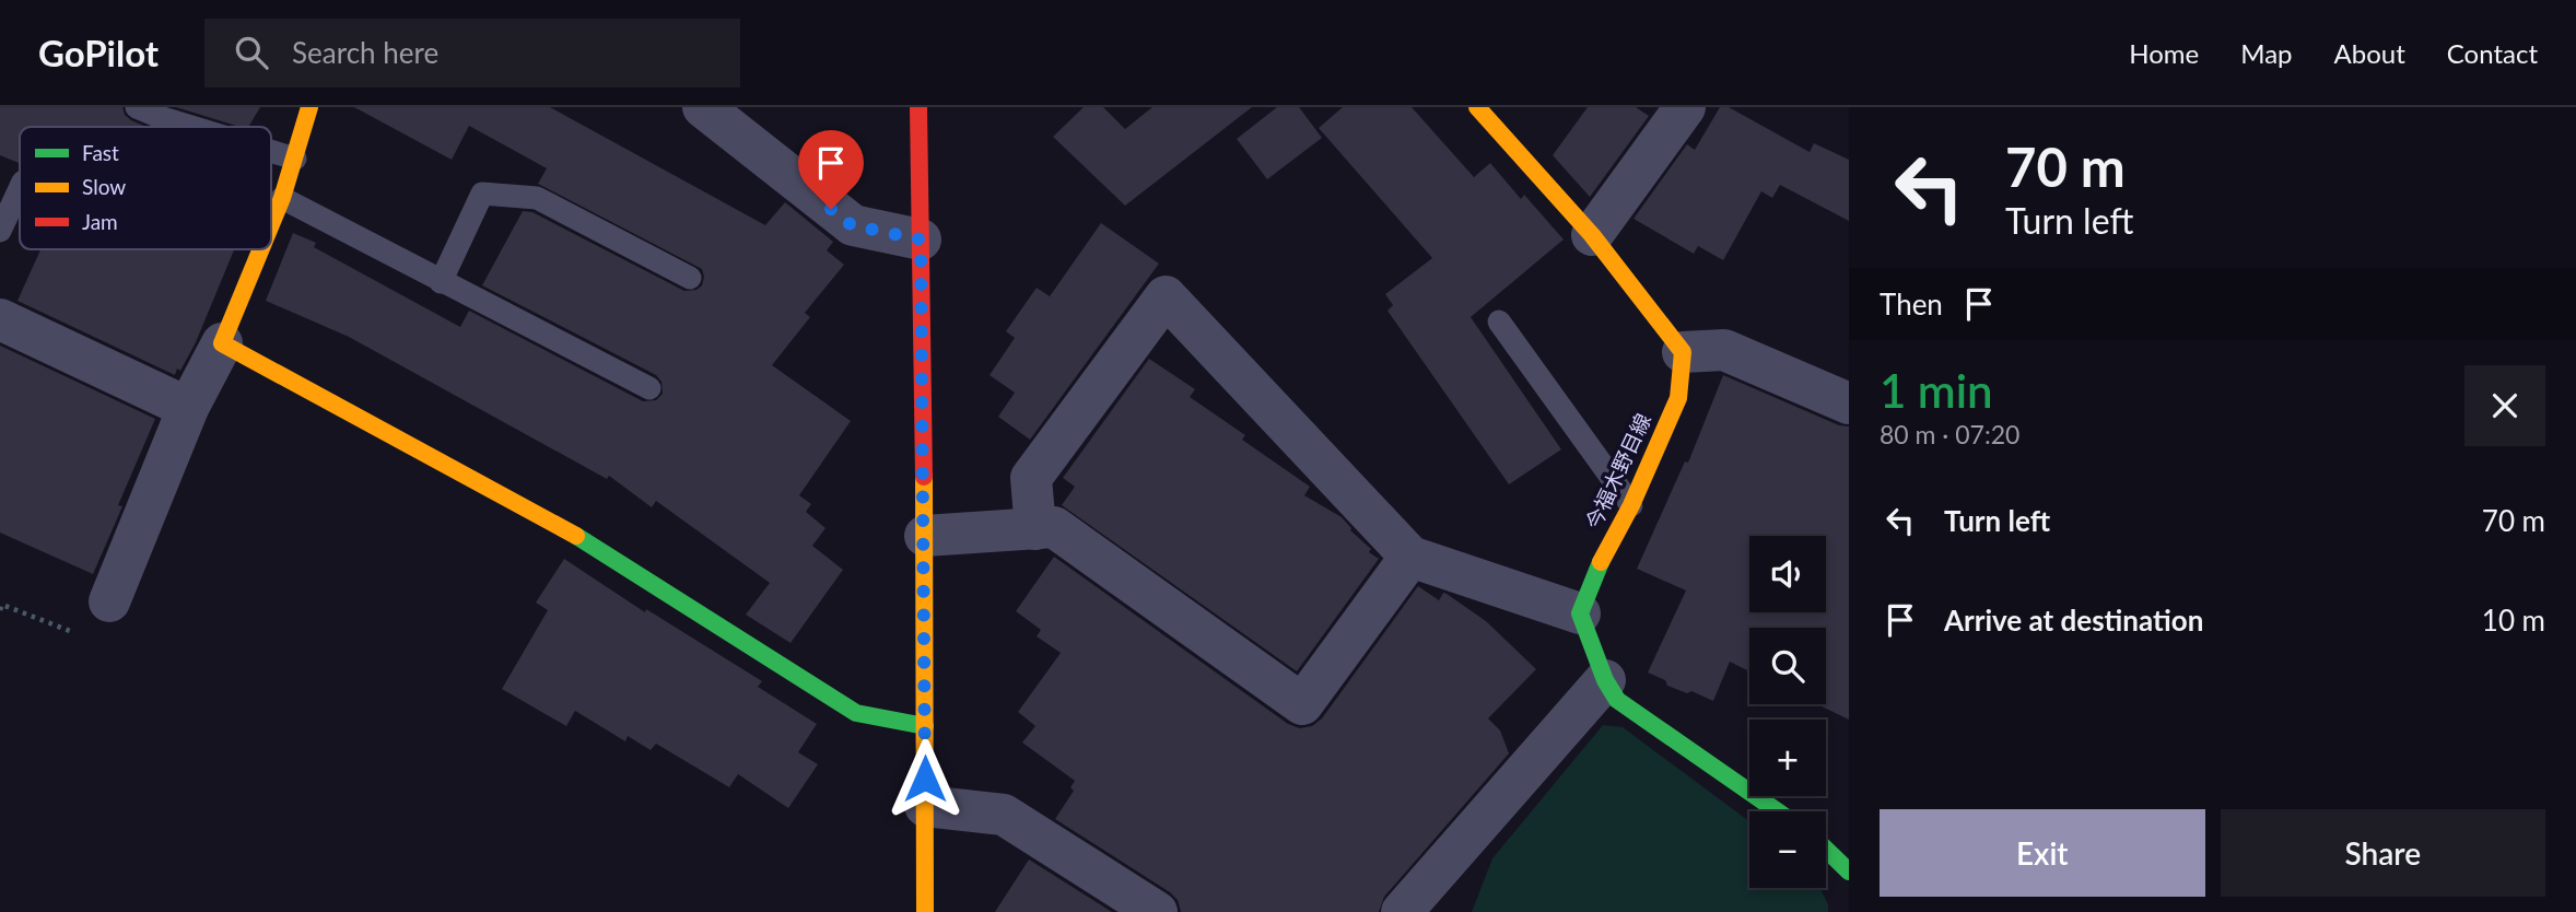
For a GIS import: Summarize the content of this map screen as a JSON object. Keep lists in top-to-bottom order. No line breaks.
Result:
{"streets":{"street":["今福木野目線"]},"legend":["Fast","Slow","Jam"],"page":{"header":"GoPilot","search":"Search here","nav":["Home","Map","About","Contact"],"turn":["70 m","Turn left"],"then":"Then","heading":["1 min","80 m · 07:20"],"list":[{"name":"Turn left","value":"70 m"},{"name":"Arrive at destination","value":"10 m"}],"map_buttons":["+","−"],"buttons":["Exit","Share"]}}
